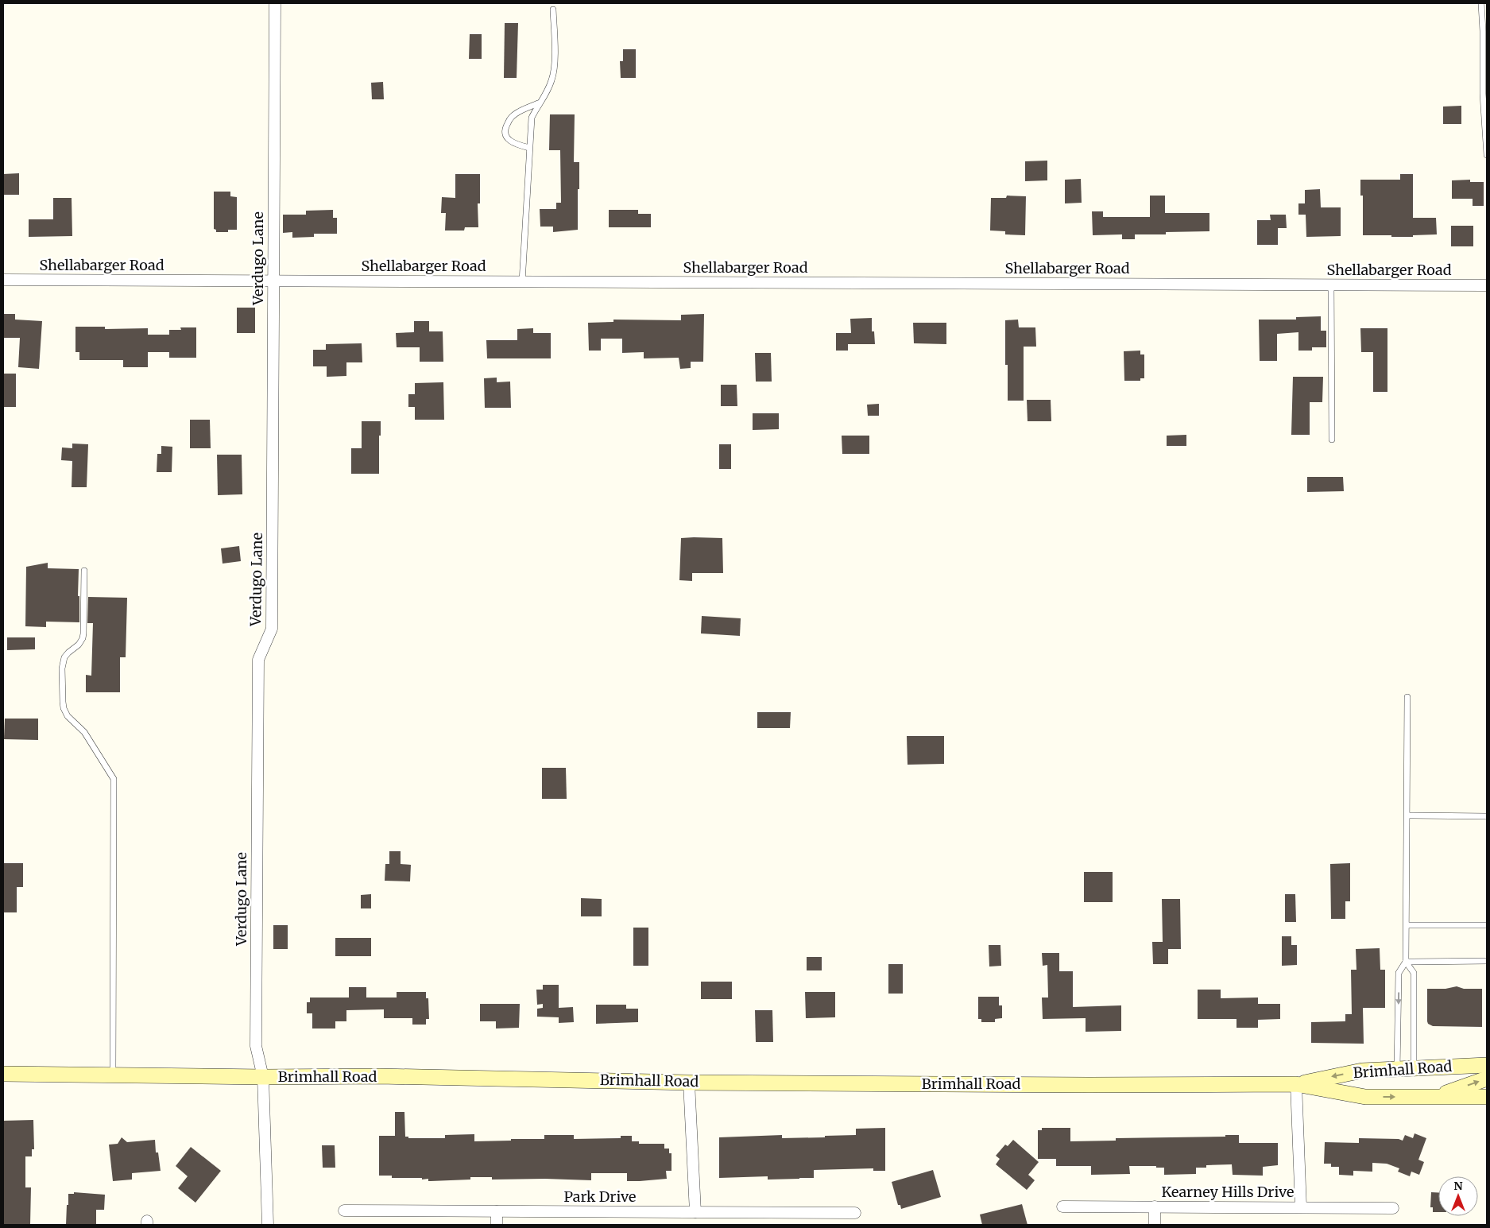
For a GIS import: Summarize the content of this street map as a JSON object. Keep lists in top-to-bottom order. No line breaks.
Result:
{"streets":{"street":["Verdugo Lane","Shellabarger Road","Brimhall Road","Kearney Hills Drive","Park Drive"]},"crossings":[["Verdugo Lane","Shellabarger Road"],["Verdugo Lane","Brimhall Road"]],"north":"top"}
